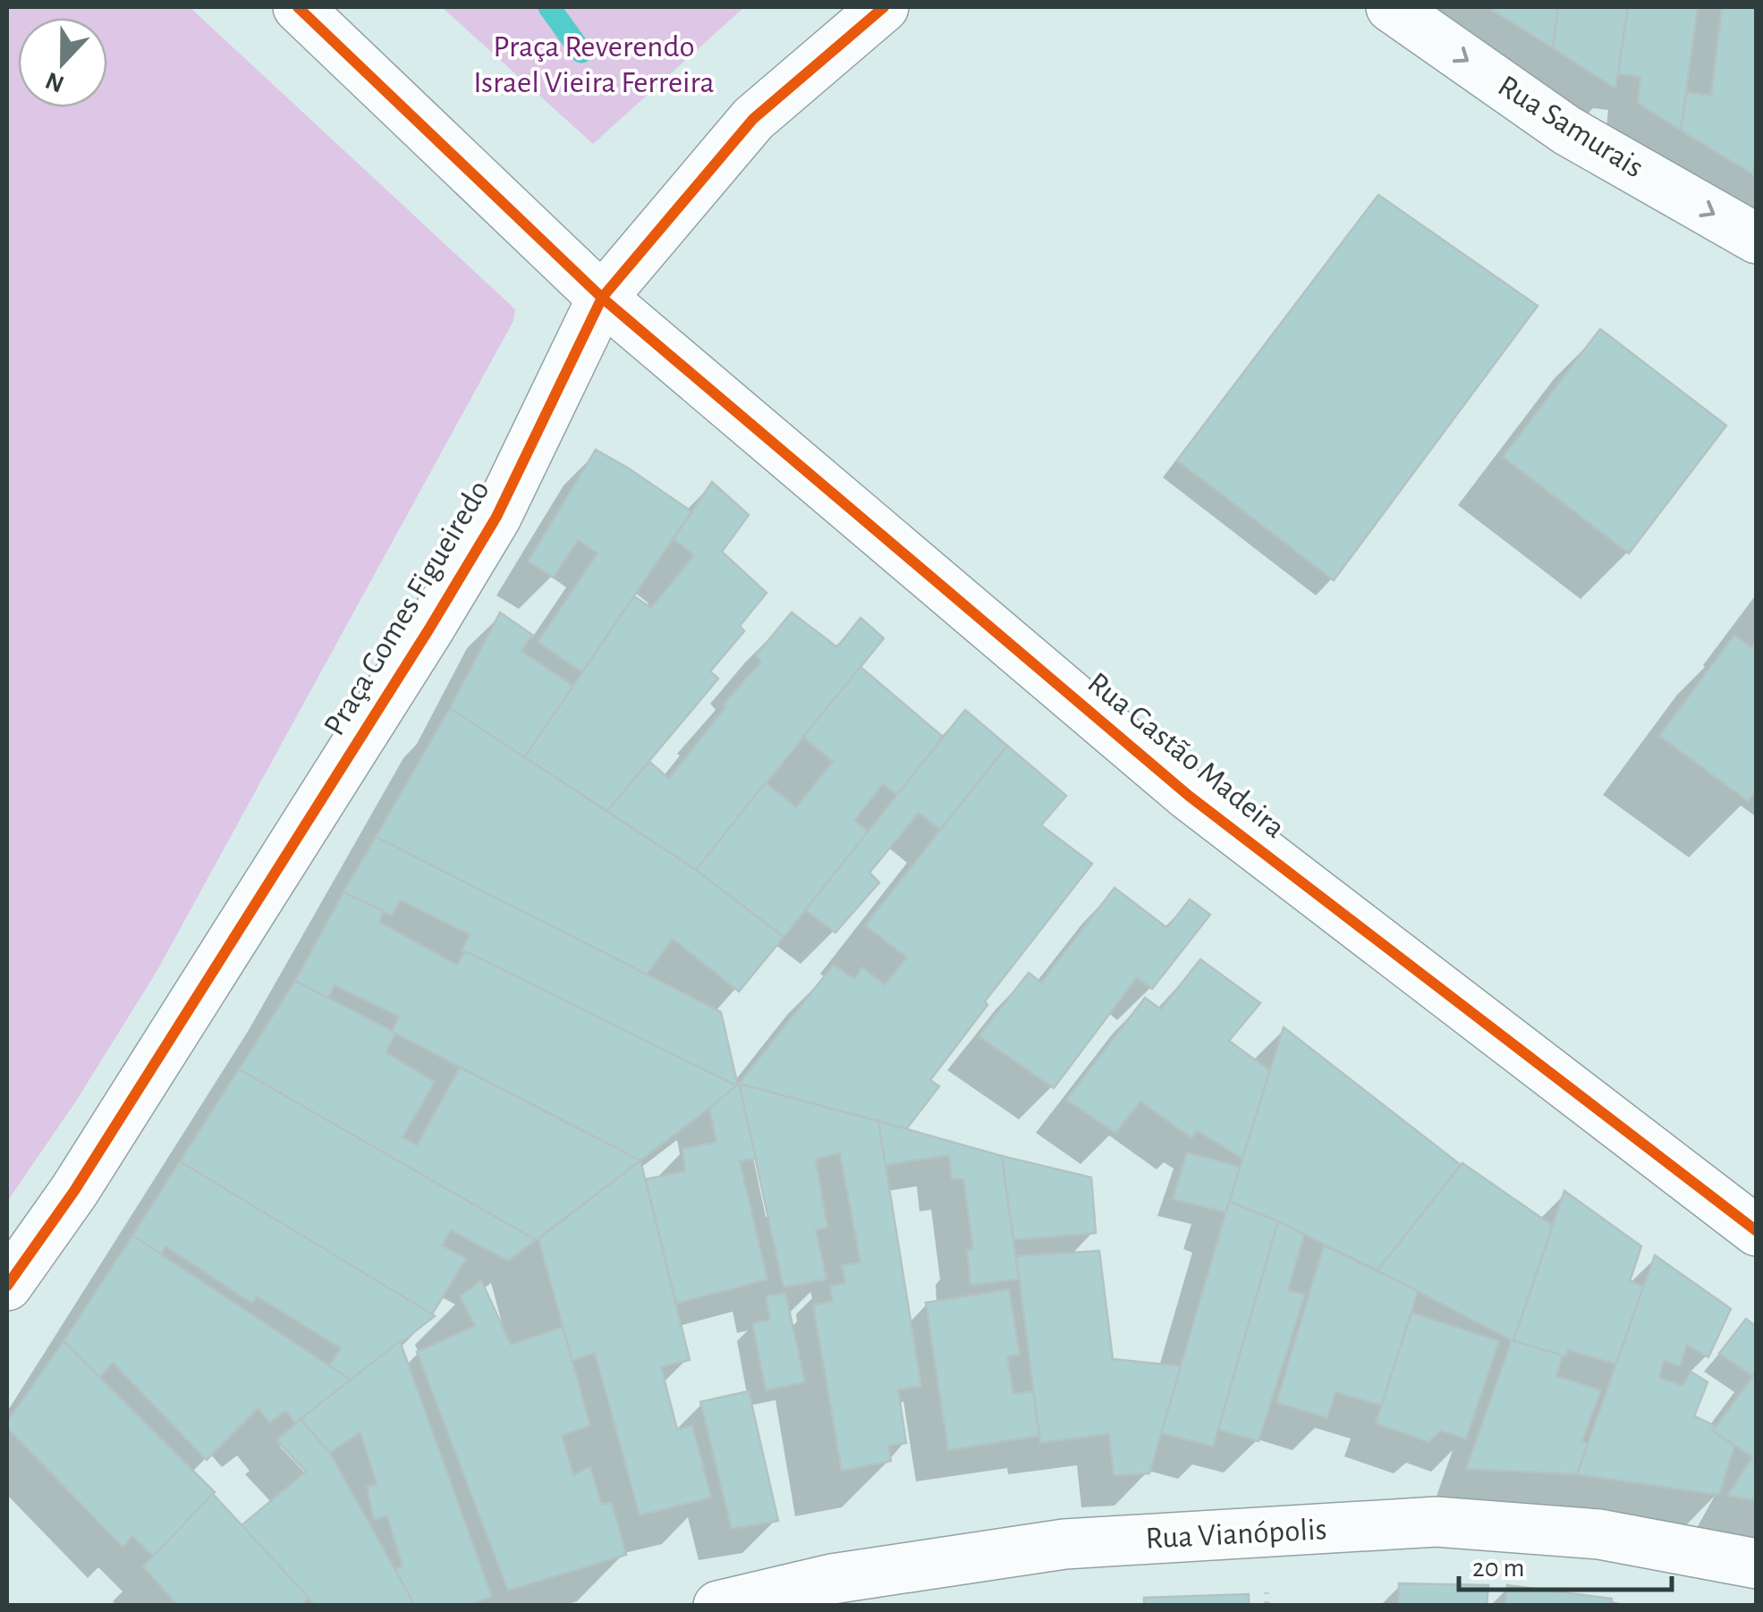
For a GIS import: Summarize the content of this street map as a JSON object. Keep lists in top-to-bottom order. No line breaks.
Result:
{"streets":{"street":["Rua Samurais","Praça Gomes Figueiredo","Rua Gastão Madeira","Rua Vianópolis"]},"crossings":[["Praça Gomes Figueiredo","Rua Gastão Madeira"]],"one_way":["Rua Samurais"],"parks":["Praça Reverendo Israel Vieira Ferreira"],"scale_bar":"20 m","north":"bottom"}
